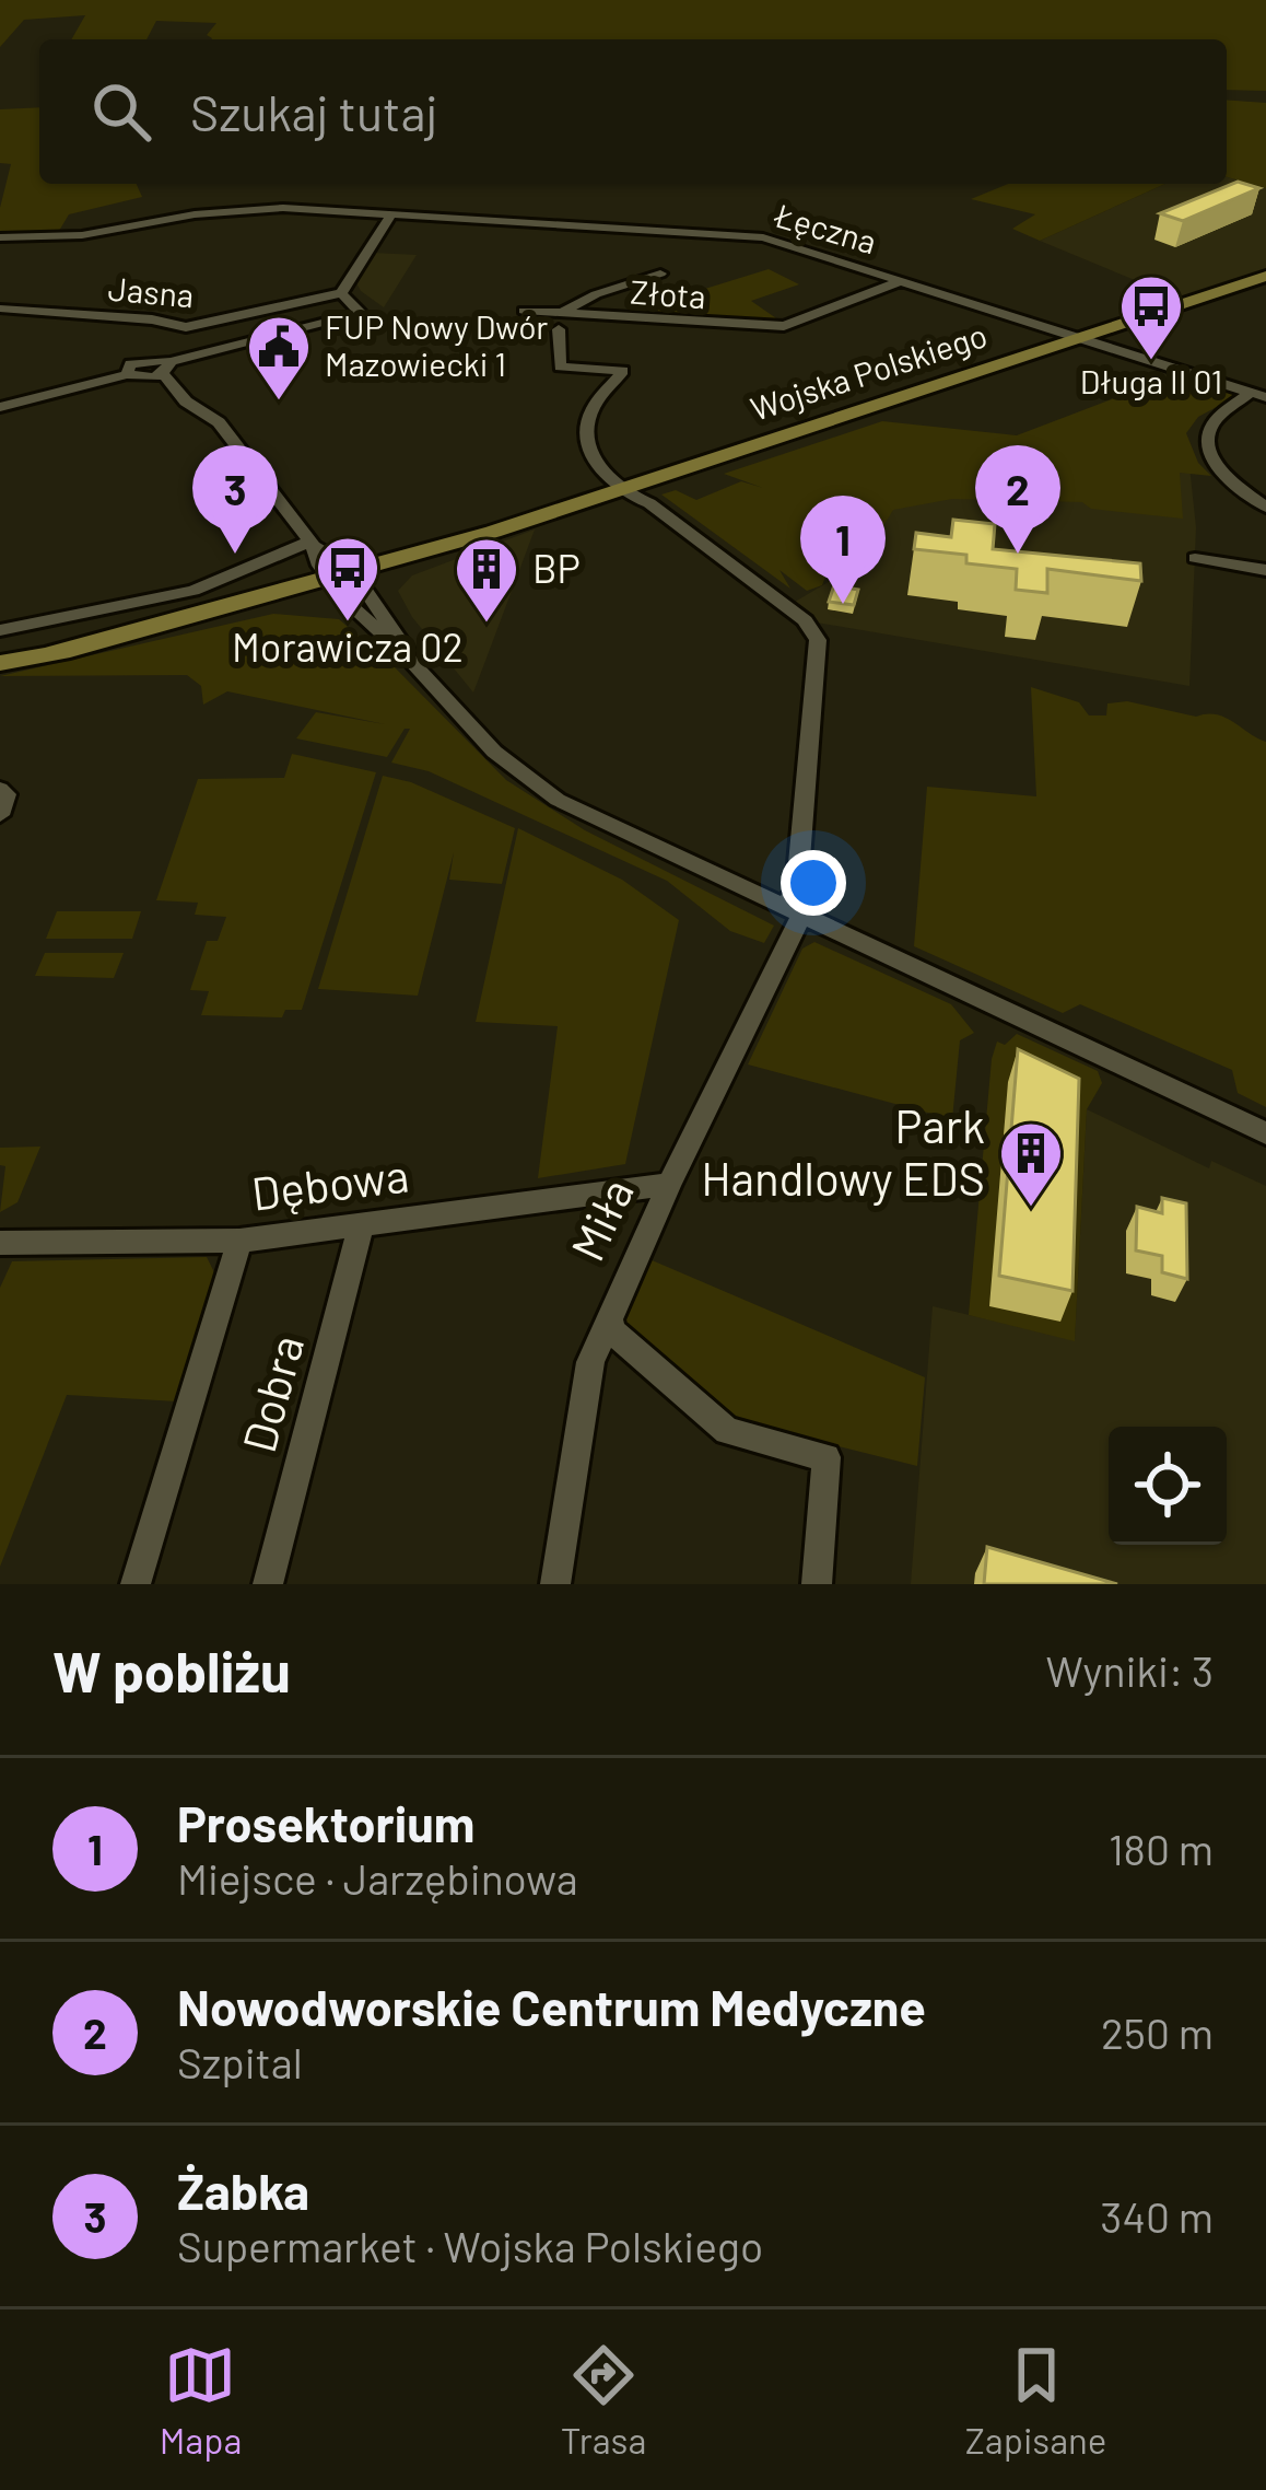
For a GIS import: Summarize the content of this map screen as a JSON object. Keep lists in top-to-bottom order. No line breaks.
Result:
{"streets":{"main road":["Wojska Polskiego"],"street":["Łęczna","Jasna","Złota","Dębowa","Miła","Dobra"]},"crossings":[["Łęczna","Złota"],["Łęczna","Wojska Polskiego"],["Wojska Polskiego","Miła"],["Dębowa","Miła"],["Dębowa","Dobra"]],"places":{"bus stop":["Długa II 01","Morawicza 02"],"public building":["FUP Nowy Dwór Mazowiecki 1"],"building":["BP","Park Handlowy EDS"]},"page":{"search":"Szukaj tutaj","pins":["2","3","1"],"heading":["W pobliżu","Wyniki: 3"],"list":[{"mark":"1","name":"Prosektorium","note":"Miejsce · Jarzębinowa","value":"180 m"},{"mark":"2","name":"Nowodworskie Centrum Medyczne","note":"Szpital","value":"250 m"},{"mark":"3","name":"Żabka","note":"Supermarket · Wojska Polskiego","value":"340 m"}],"nav":["Mapa","Trasa","Zapisane"]}}
